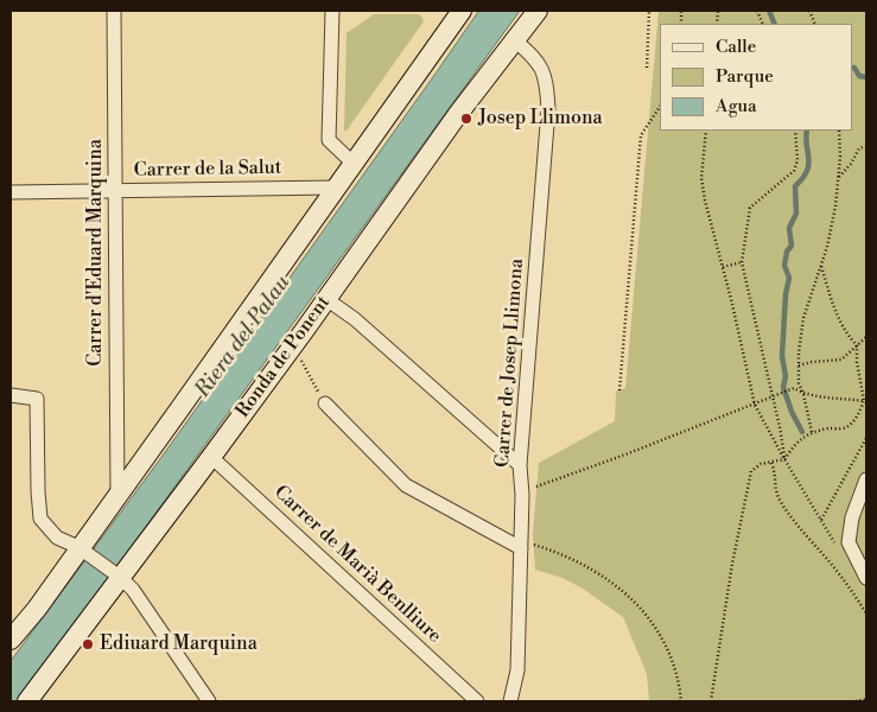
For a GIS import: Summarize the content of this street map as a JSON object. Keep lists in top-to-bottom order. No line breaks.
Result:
{"streets":{"main road":["Ronda de Ponent"],"street":["Carrer de la Salut","Carrer d'Eduard Marquina","Carrer de Josep Llimona","Carrer de Marià Benlliure"]},"crossings":[["Carrer de la Salut","Carrer d'Eduard Marquina"],["Ronda de Ponent","Carrer de Josep Llimona"],["Ronda de Ponent","Carrer de Marià Benlliure"]],"water":["Riera del Palau"],"places":["Josep Llimona","Ediuard Marquina"],"legend":["Calle","Parque","Agua"]}
